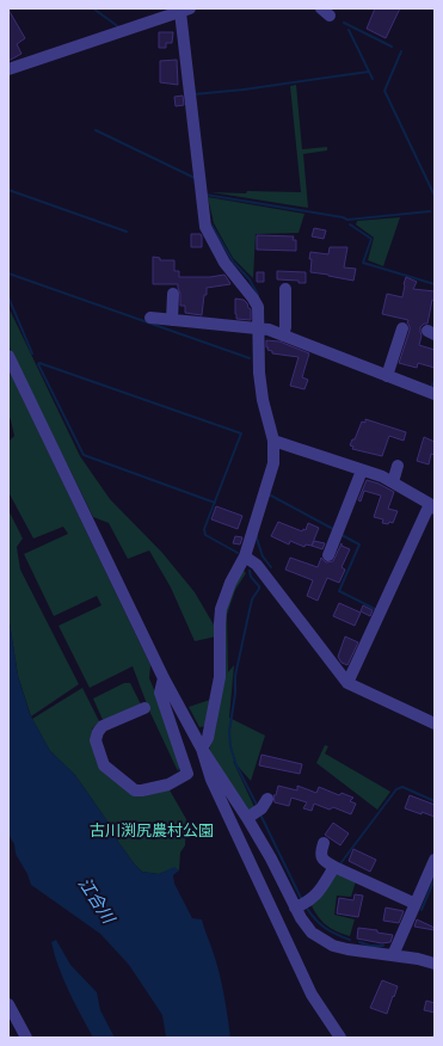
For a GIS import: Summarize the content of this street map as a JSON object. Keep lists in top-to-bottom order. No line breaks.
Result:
{"water":["江合川"],"parks":["古川渕尻農村公園"]}
